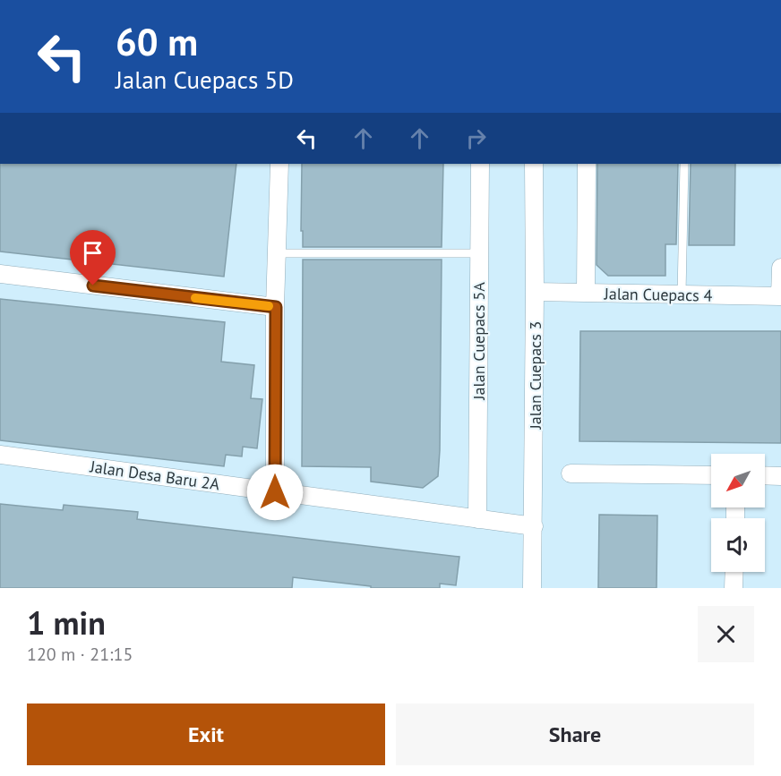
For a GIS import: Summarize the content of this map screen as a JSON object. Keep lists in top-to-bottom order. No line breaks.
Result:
{"streets":{"street":["Jalan Cuepacs 4","Jalan Cuepacs 5A","Jalan Cuepacs 3","Jalan Desa Baru 2A"]},"crossings":[["Jalan Cuepacs 4","Jalan Cuepacs 3"],["Jalan Cuepacs 5A","Jalan Desa Baru 2A"],["Jalan Cuepacs 3","Jalan Desa Baru 2A"]],"north":"bottom left","page":{"turn":["60 m","Jalan Cuepacs 5D"],"heading":["1 min","120 m · 21:15"],"buttons":["Exit","Share"]}}
